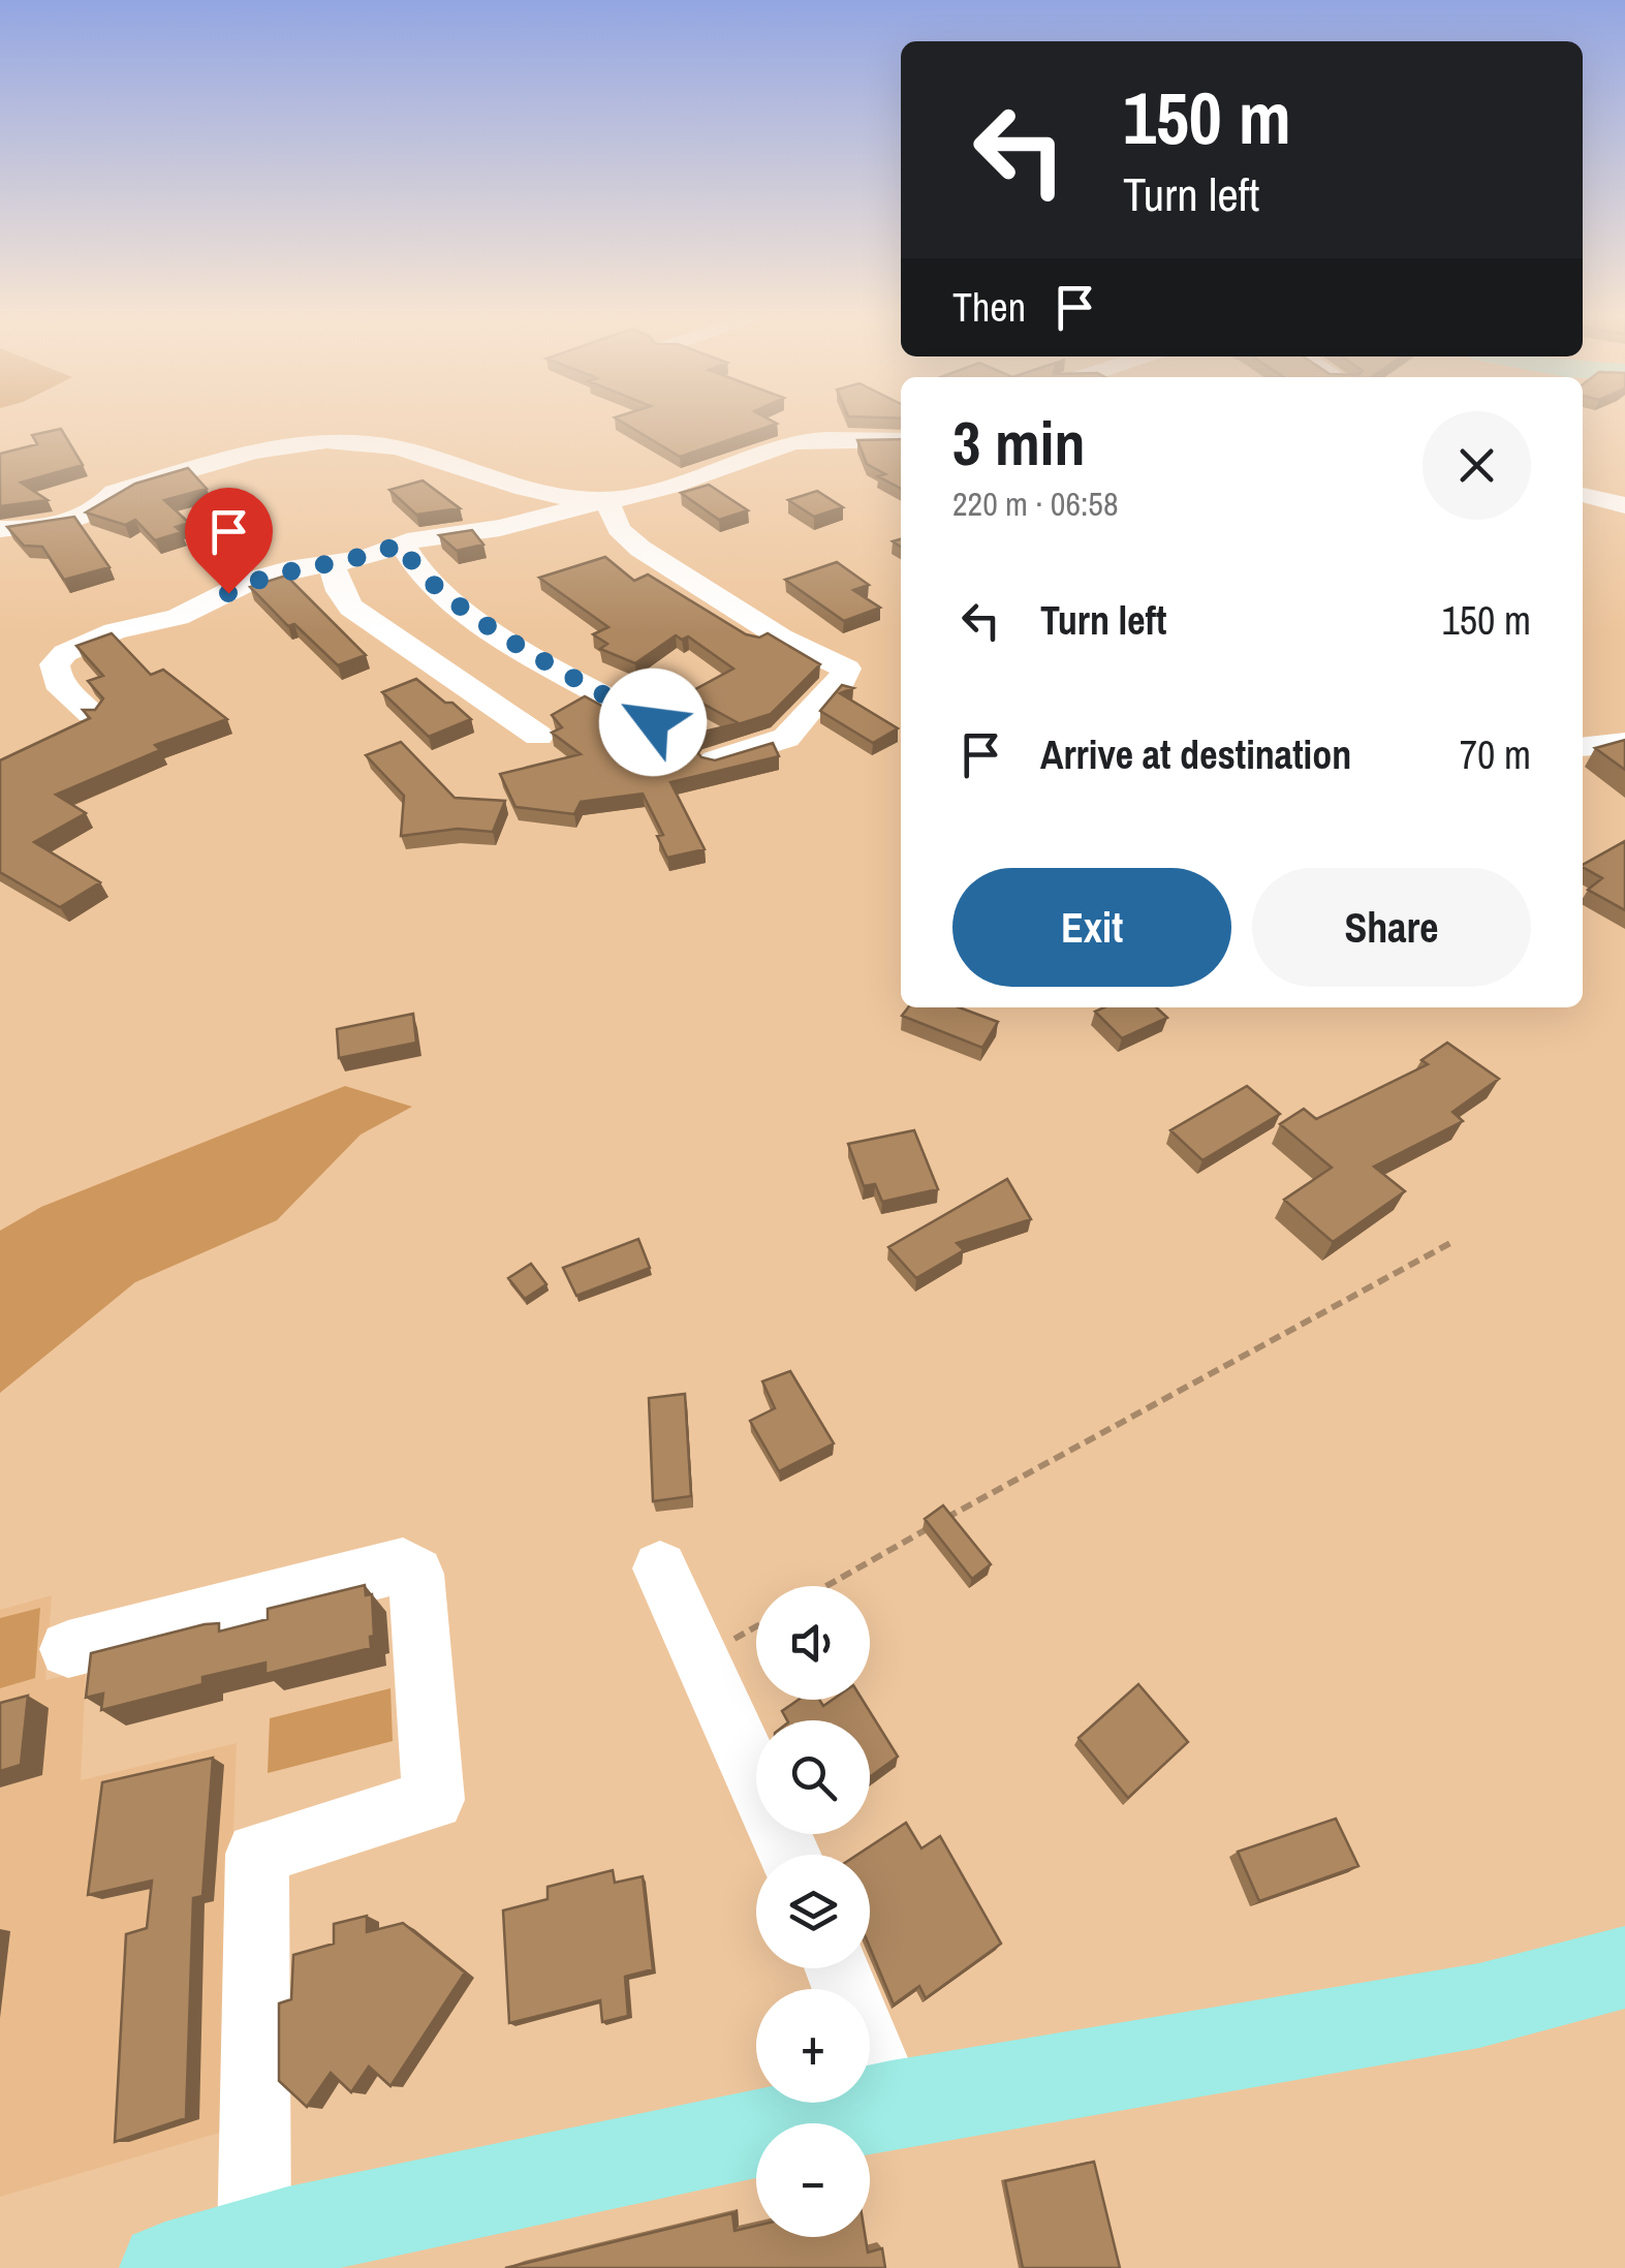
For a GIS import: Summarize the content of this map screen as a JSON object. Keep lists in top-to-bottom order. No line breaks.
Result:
{"page":{"turn":["150 m","Turn left"],"then":"Then","heading":["3 min","220 m · 06:58"],"list":[{"name":"Turn left","value":"150 m"},{"name":"Arrive at destination","value":"70 m"}],"buttons":["Exit","Share"],"map_buttons":["+","−"]}}
